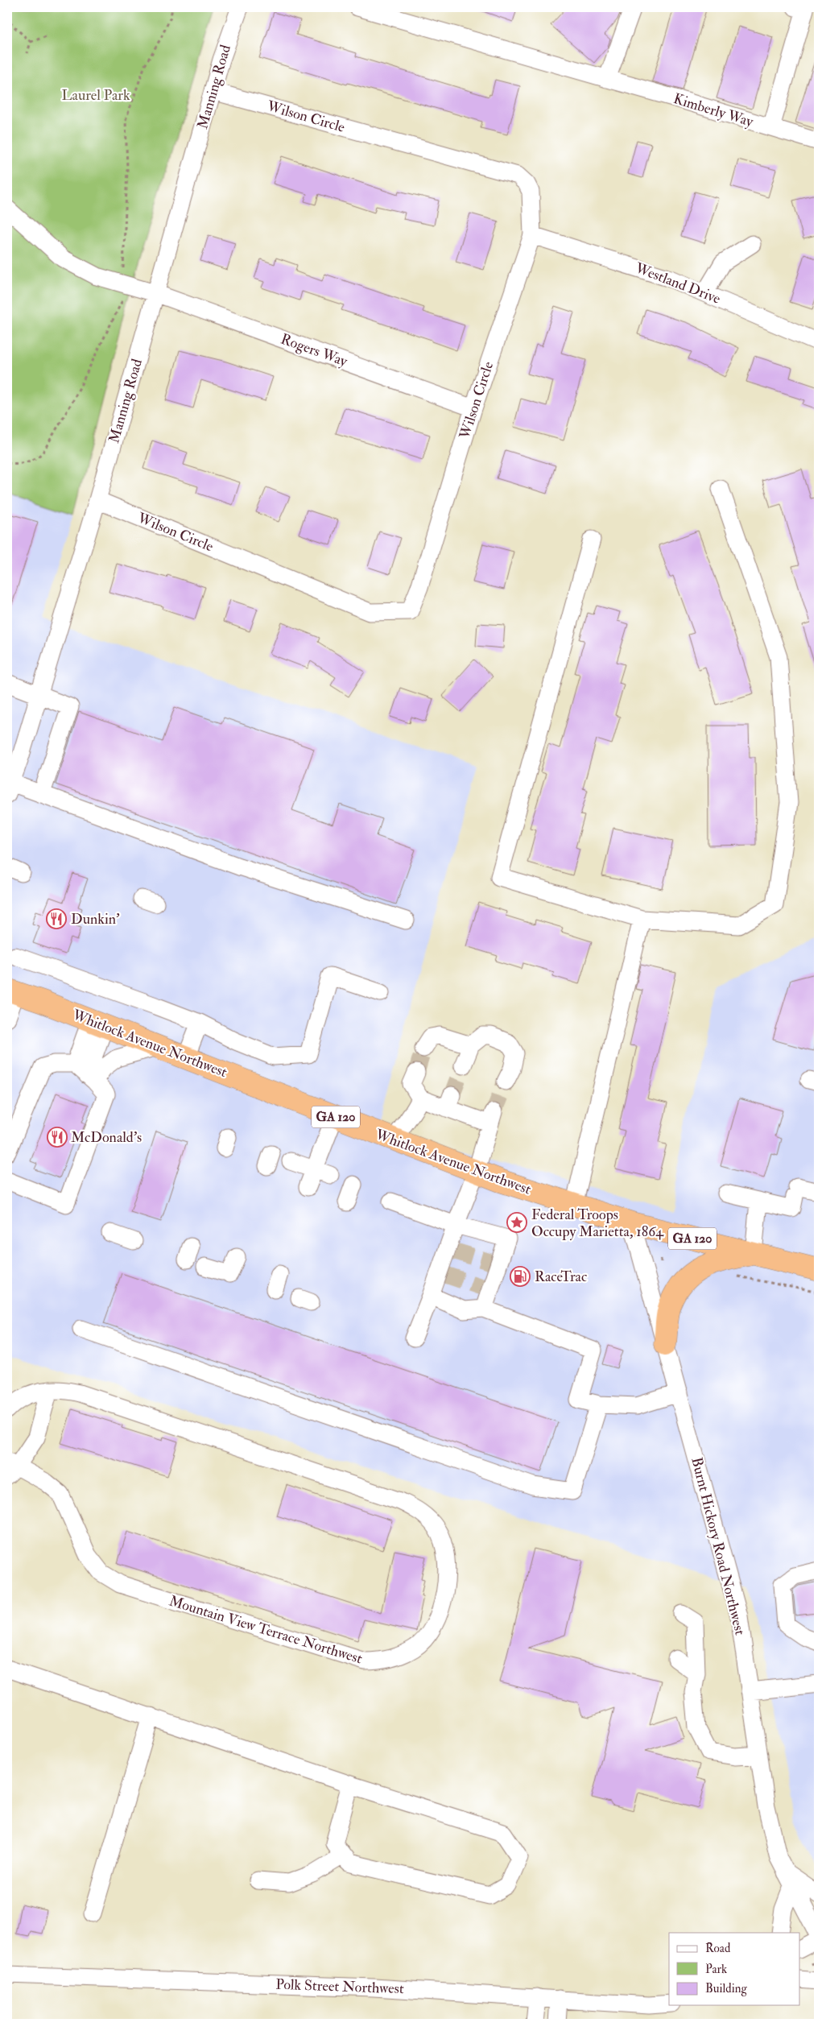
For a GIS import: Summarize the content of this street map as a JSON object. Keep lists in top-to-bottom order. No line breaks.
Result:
{"streets":{"highway":["Whitlock Avenue Northwest","GA 120"],"street":["Manning Road","Kimberly Way","Wilson Circle","Westland Drive","Rogers Way","Burnt Hickory Road Northwest","Mountain View Terrace Northwest","Polk Street Northwest"]},"crossings":[["Manning Road","Wilson Circle"],["Manning Road","Rogers Way"],["Wilson Circle","Westland Drive"],["Wilson Circle","Rogers Way"],["Whitlock Avenue Northwest","Burnt Hickory Road Northwest"]],"parks":["Laurel Park"],"places":{"restaurant":["Dunkin'","McDonald's"],"place":["Federal Troops Occupy Marietta, 1864"],"fuel station":["RaceTrac"]},"legend":["Road","Park","Building"]}
